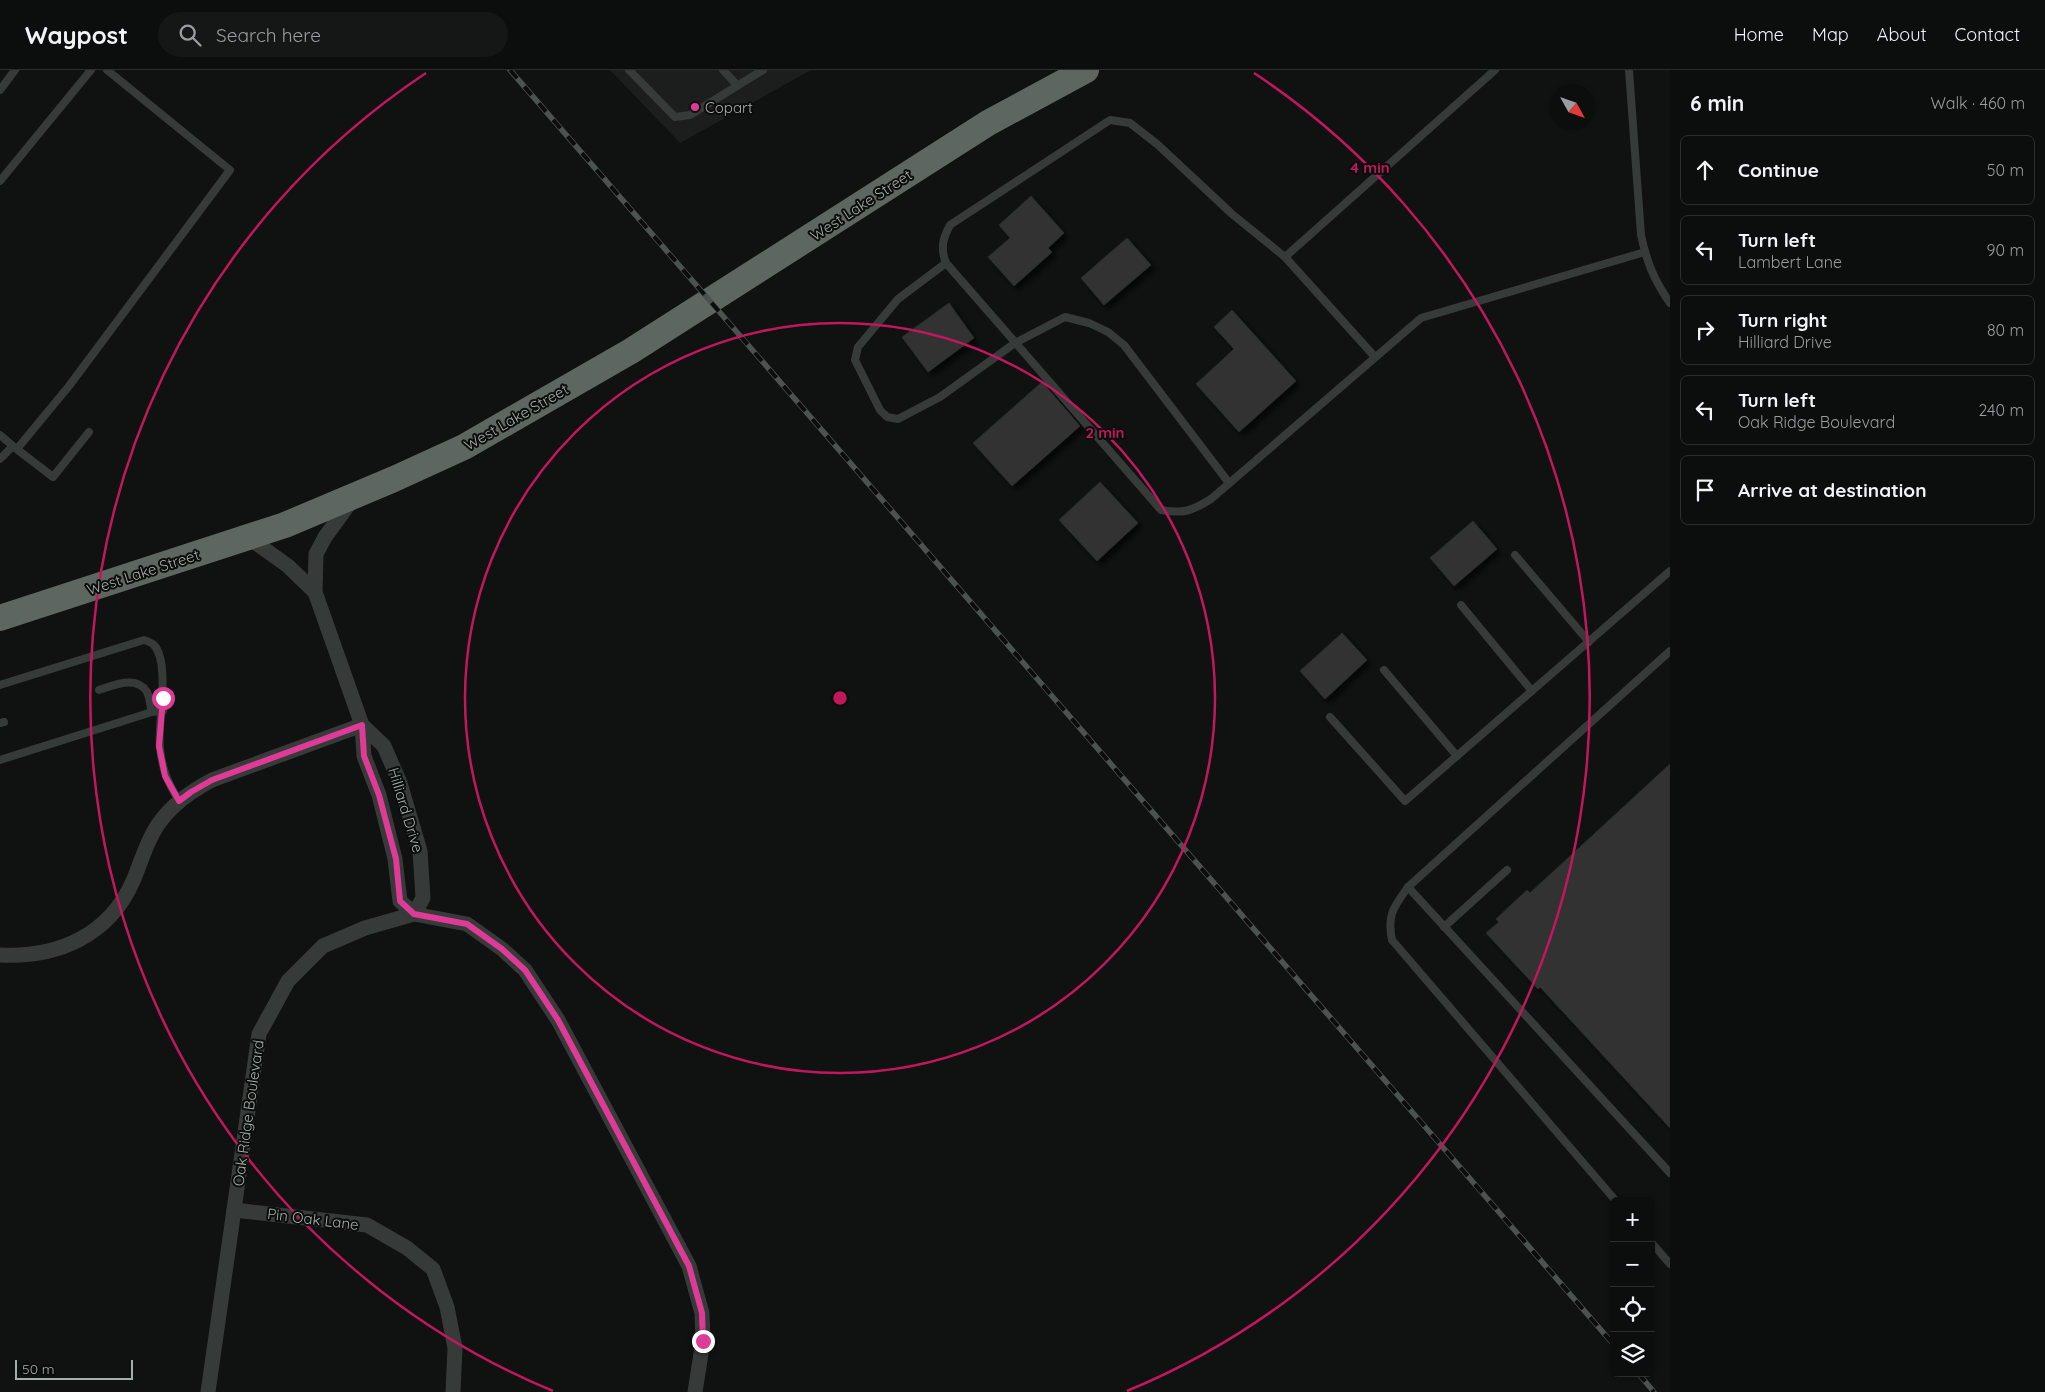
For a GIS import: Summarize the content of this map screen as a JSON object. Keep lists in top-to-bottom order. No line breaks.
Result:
{"streets":{"highway":["West Lake Street"],"street":["Hilliard Drive","Oak Ridge Boulevard","Pin Oak Lane"]},"crossings":[["West Lake Street","Hilliard Drive"],["Hilliard Drive","Oak Ridge Boulevard"],["Oak Ridge Boulevard","Pin Oak Lane"]],"places":["Copart"],"scale_bar":"50 m","north":"bottom right","page":{"header":"Waypost","search":"Search here","nav":["Home","Map","About","Contact"],"heading":["6 min","Walk · 460 m"],"list":[["Continue","50 m"],["Turn left","Lambert Lane","90 m"],["Turn right","Hilliard Drive","80 m"],["Turn left","Oak Ridge Boulevard","240 m"],"Arrive at destination"],"map_buttons":["+","−"],"scale":"50 m"},"rings":["4 min","2 min"]}
